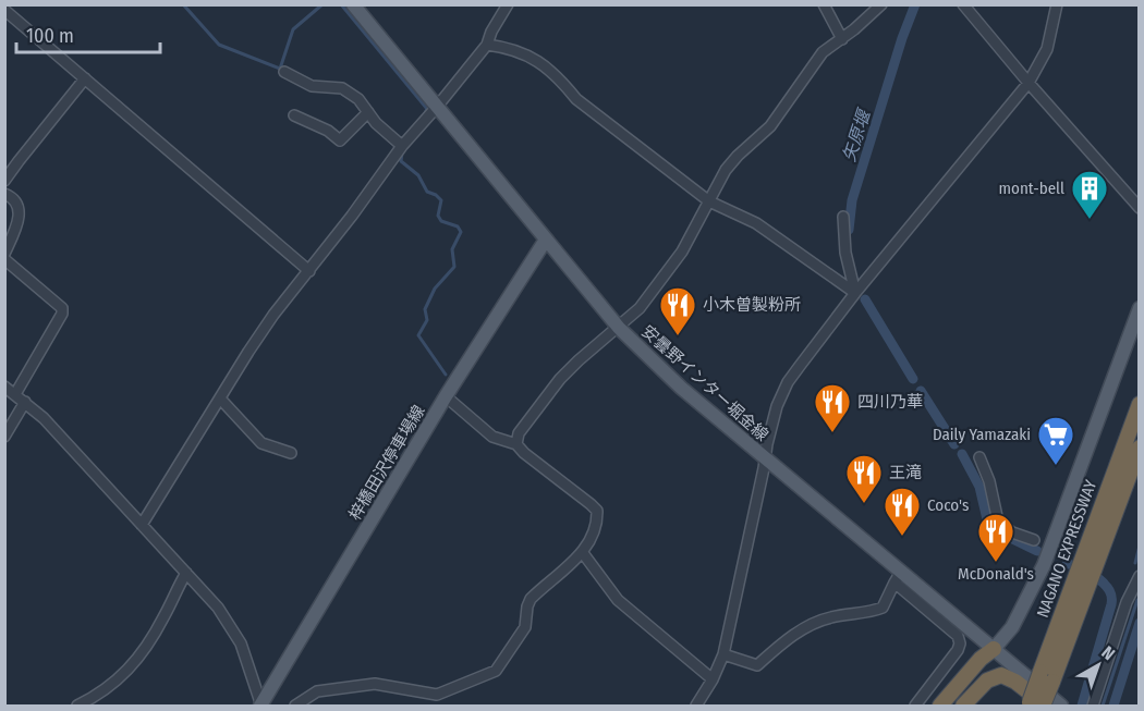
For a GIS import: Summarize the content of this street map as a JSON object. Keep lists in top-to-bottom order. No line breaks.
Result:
{"streets":{"highway":["NAGANO EXPRESSWAY"],"main road":["安曇野インター堀金線","梓橋田沢停車場線"]},"crossings":[["安曇野インター堀金線","梓橋田沢停車場線"]],"water":["矢原堰"],"places":{"building":["mont-bell"],"restaurant":["小木曽製粉所","四川乃華","王滝","Coco's","McDonald's"],"supermarket":["Daily Yamazaki"]},"scale_bar":"100 m","north":"top right"}
